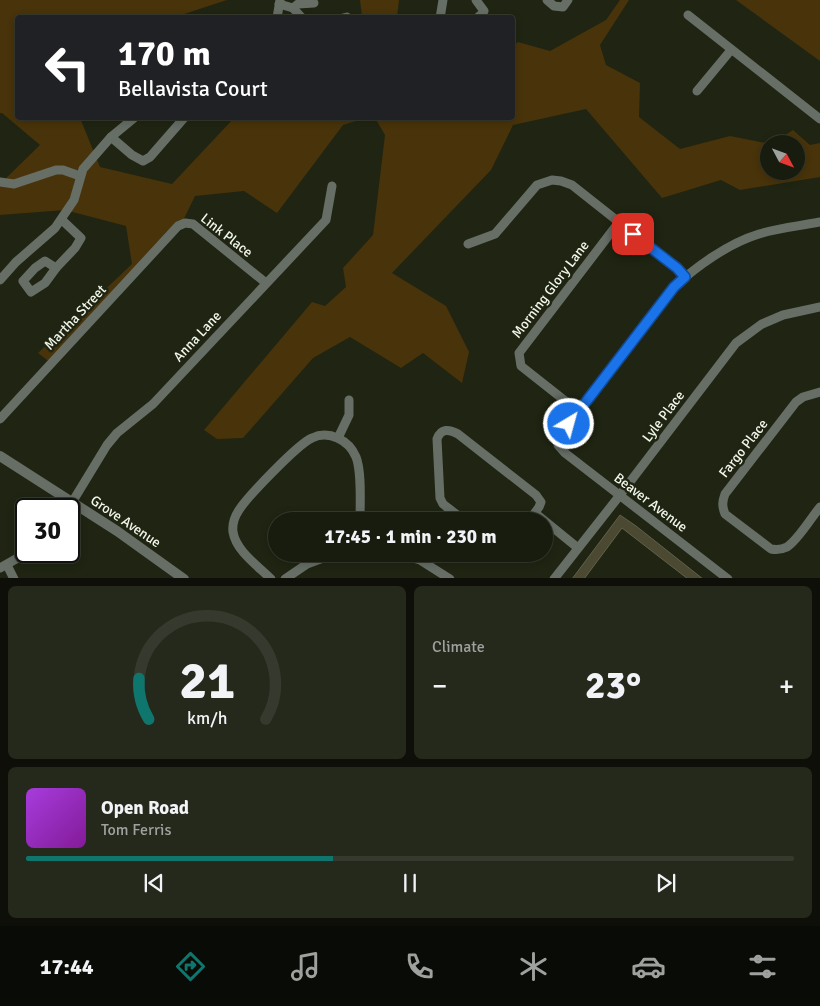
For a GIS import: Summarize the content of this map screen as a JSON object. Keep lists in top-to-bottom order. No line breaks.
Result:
{"streets":{"street":["Link Place","Morning Glory Lane","Martha Street","Anna Lane","Lyle Place","Fargo Place","Beaver Avenue","Grove Avenue"]},"crossings":[["Link Place","Martha Street"],["Link Place","Anna Lane"],["Morning Glory Lane","Beaver Avenue"],["Lyle Place","Beaver Avenue"]],"north":"bottom right","page":{"turn":["170 m","Bellavista Court"],"limit":"30","trip":"17:45 · 1 min · 230 m","tile":"Climate","heat":["−","23°","+"],"song":["Open Road","Tom Ferris"],"tabs":"17:44","gauge":["21","km/h"]}}
